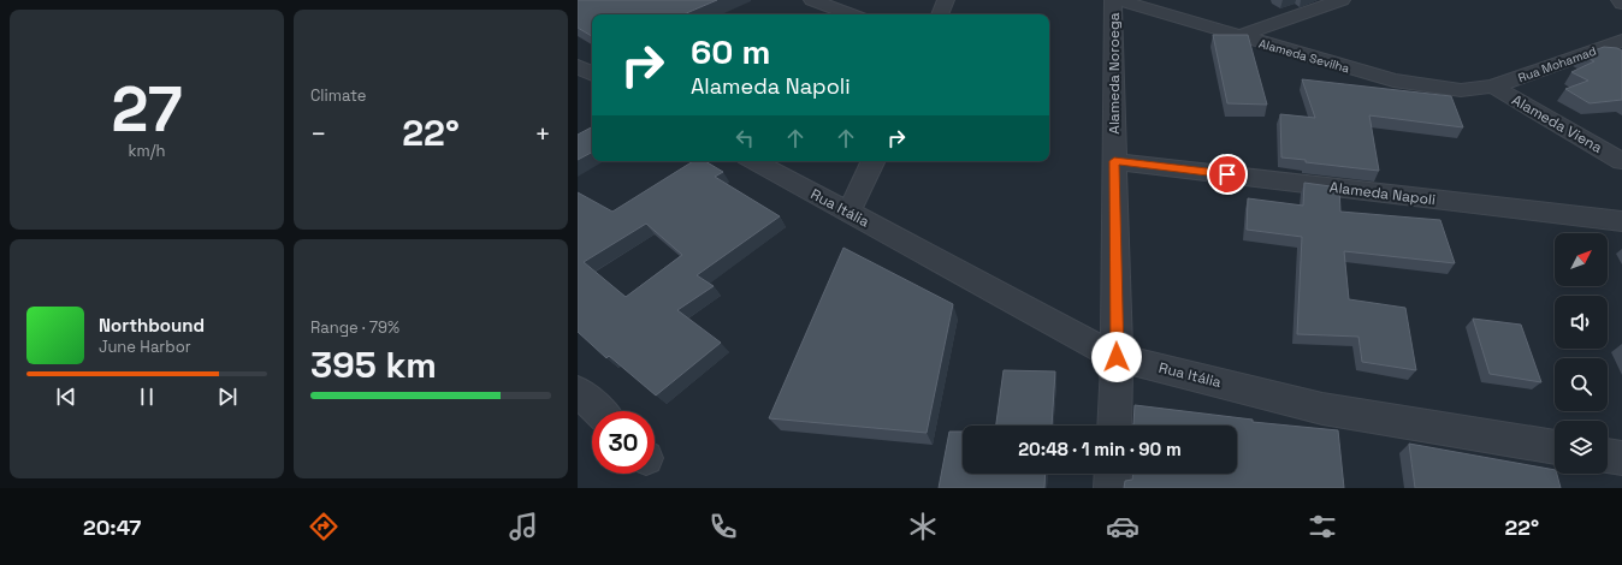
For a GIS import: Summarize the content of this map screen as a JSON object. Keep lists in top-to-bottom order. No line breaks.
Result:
{"streets":{"street":["Alameda Sevilha","Rua Mohamad","Alameda Noroega","Alameda Viena","Alameda Napoli","Rua Itália"]},"crossings":[["Alameda Sevilha","Rua Mohamad"],["Alameda Sevilha","Alameda Viena"],["Rua Mohamad","Alameda Viena"],["Alameda Noroega","Alameda Napoli"],["Alameda Noroega","Rua Itália"]],"north":"top right","page":{"tile":[["27","km/h"],"Climate",["Range · 79%","395 km"]],"turn":["60 m","Alameda Napoli"],"heat":["−","22°","+"],"song":["Northbound","June Harbor"],"limit":"30","trip":"20:48 · 1 min · 90 m","tabs":["20:47","22°"]}}
